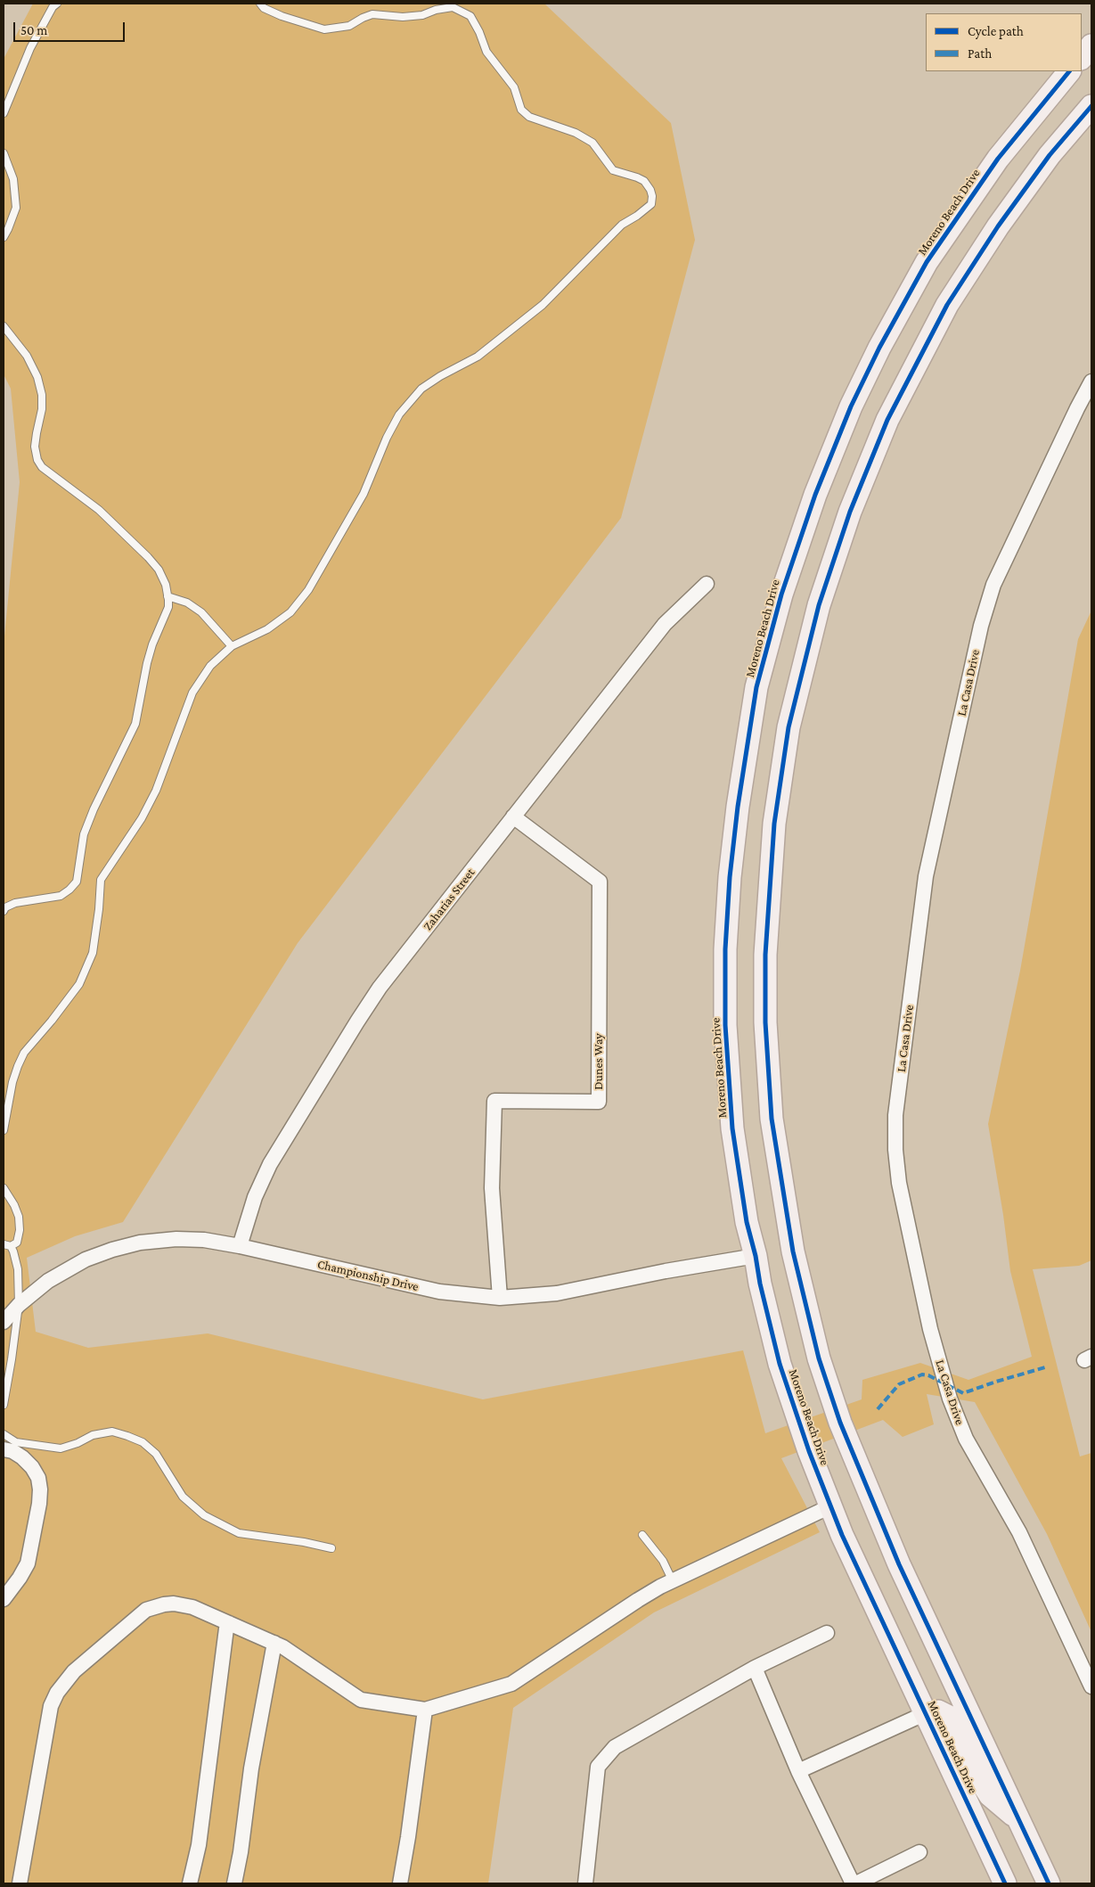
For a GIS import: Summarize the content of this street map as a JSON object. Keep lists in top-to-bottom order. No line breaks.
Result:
{"streets":{"main road":["Moreno Beach Drive"],"street":["La Casa Drive","Zaharias Street","Dunes Way","Championship Drive"]},"crossings":[["Moreno Beach Drive","Championship Drive"],["Zaharias Street","Dunes Way"],["Zaharias Street","Championship Drive"],["Dunes Way","Championship Drive"]],"legend":["Cycle path","Path"],"scale_bar":"50 m"}
